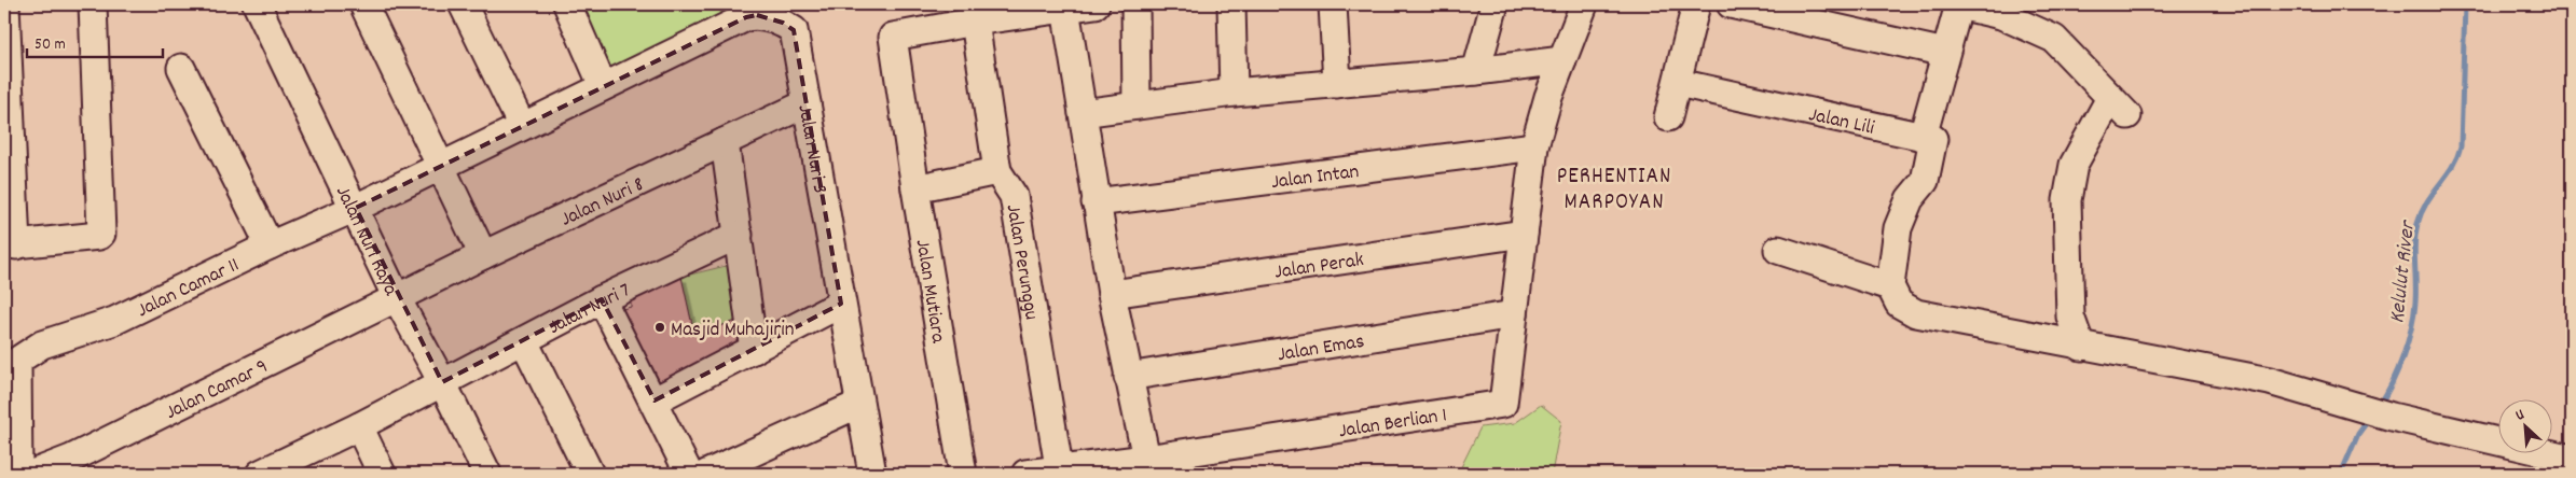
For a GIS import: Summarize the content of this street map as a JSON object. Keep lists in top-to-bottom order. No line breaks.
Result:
{"streets":{"street":["Jalan Lili","Jalan Nuri 3","Jalan Intan","Jalan Nuri 8","Jalan Nuri Raya","Jalan Perunggu","Jalan Perak","Jalan Camar 11","Jalan Mutiara","Jalan Nuri 7","Jalan Emas","Jalan Camar 9","Jalan Berlian 1"]},"crossings":[["Jalan Nuri 3","Jalan Nuri 8"],["Jalan Nuri 3","Jalan Camar 11"],["Jalan Intan","Jalan Berlian 1"],["Jalan Nuri 8","Jalan Nuri Raya"],["Jalan Nuri 8","Jalan Camar 9"],["Jalan Nuri Raya","Jalan Camar 11"],["Jalan Nuri Raya","Jalan Nuri 7"],["Jalan Nuri Raya","Jalan Camar 9"],["Jalan Perunggu","Jalan Mutiara"],["Jalan Perunggu","Jalan Berlian 1"],["Jalan Perak","Jalan Berlian 1"],["Jalan Emas","Jalan Berlian 1"]],"districts":["PERHENTIAN MARPOYAN"],"water":["Kelulut River"],"places":["Masjid Muhajirin"],"scale_bar":"50 m","north":"top left"}
